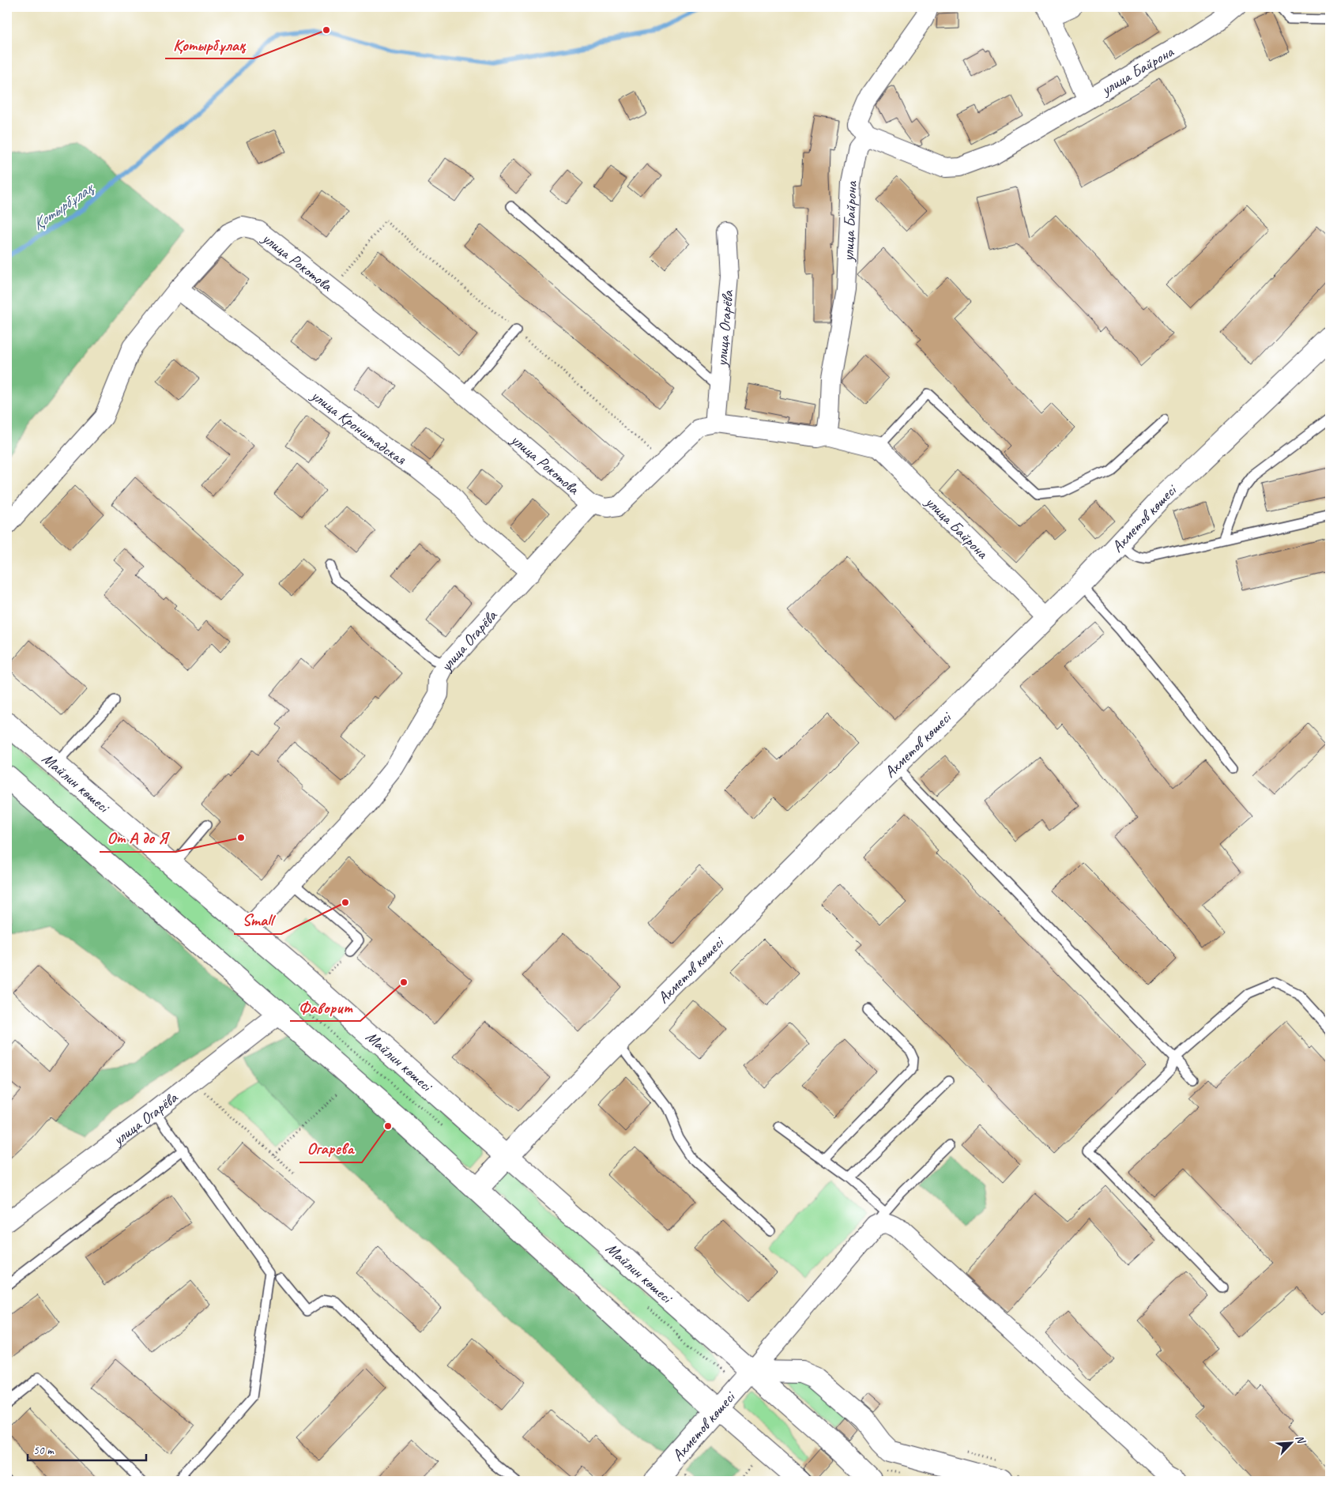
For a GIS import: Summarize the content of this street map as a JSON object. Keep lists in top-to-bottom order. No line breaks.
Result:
{"streets":{"main road":["Ахметов көшесі","Майлин көшесі"],"street":["улица Байрона","улица Рокотова","улица Огарёва","улица Кронштадская"]},"crossings":[["улица Байрона","Ахметов көшесі"],["улица Рокотова","улица Огарёва"],["улица Рокотова","улица Кронштадская"],["улица Огарёва","улица Кронштадская"],["улица Огарёва","Майлин көшесі"],["Ахметов көшесі","Майлин көшесі"]],"water":["Қотырбұлақ"],"places":["Қотырбұлақ","От А до Я","Small","Фаворит","Огарева"],"scale_bar":"50 m","north":"top right"}
